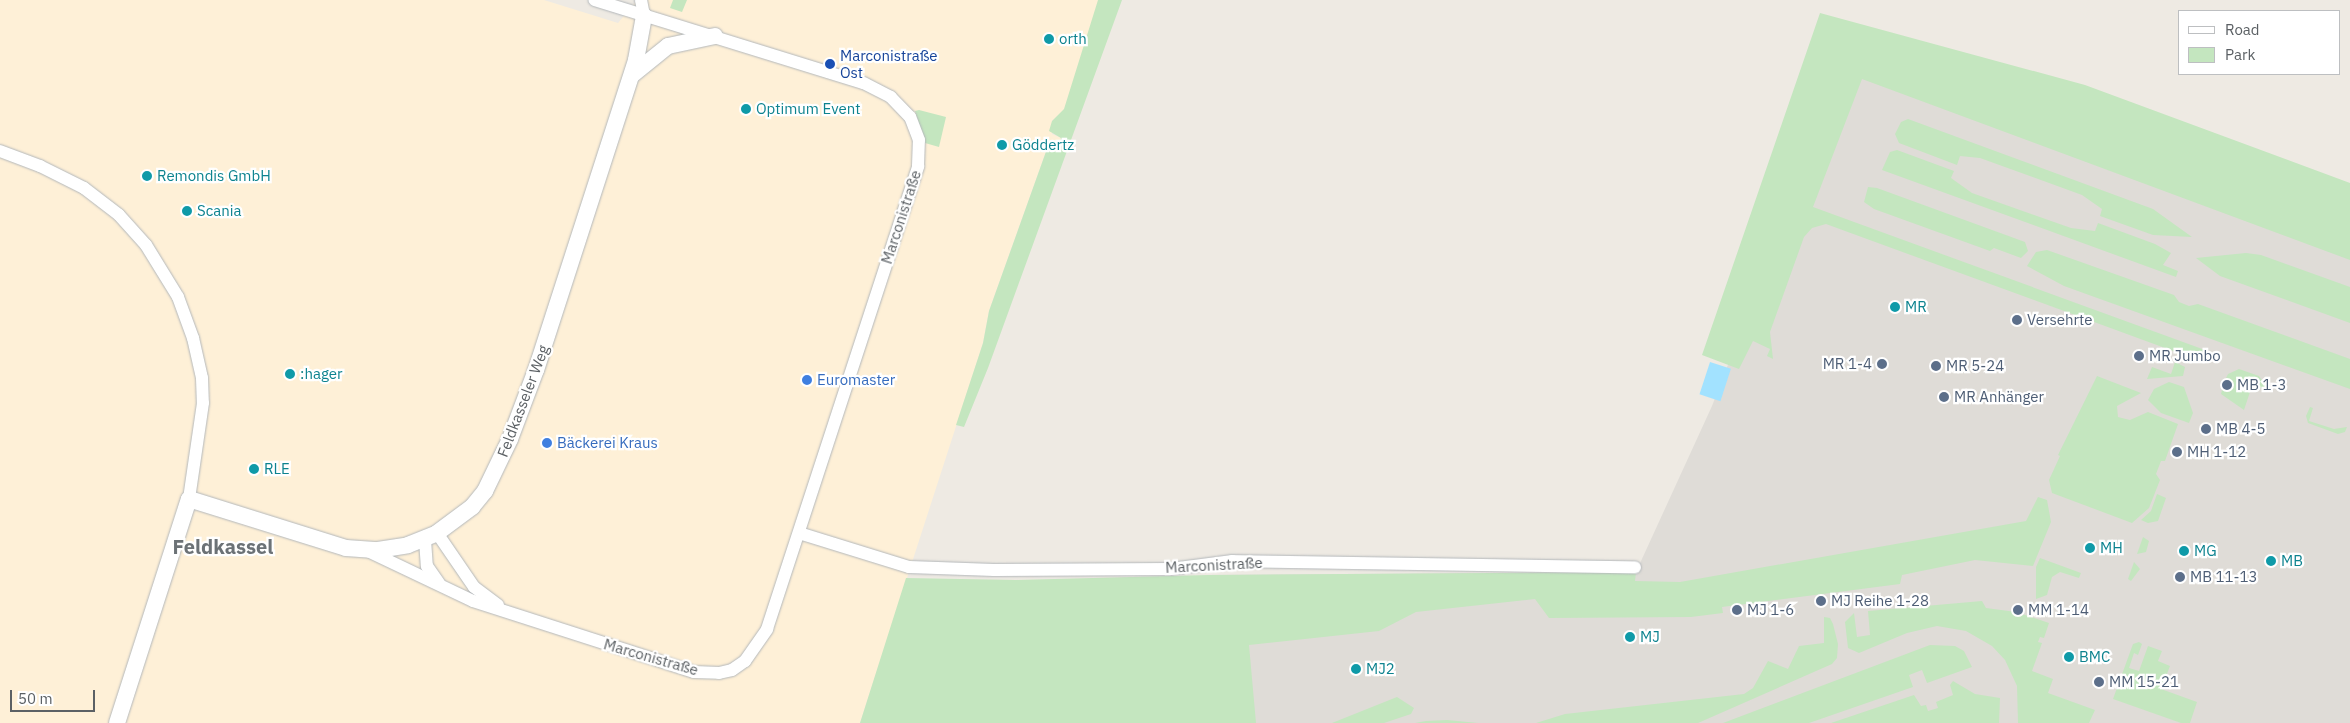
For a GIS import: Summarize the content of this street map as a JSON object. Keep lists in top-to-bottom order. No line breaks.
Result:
{"streets":{"street":["Marconistraße","Feldkasseler Weg"]},"crossings":[["Marconistraße","Feldkasseler Weg"]],"districts":["Feldkassel"],"places":["orth","Marconistraße Ost","Optimum Event","Göddertz","Remondis GmbH","Scania","MR","Versehrte","MR Jumbo","MR 1-4","MR 5-24",":hager","Euromaster","MB 1-3","MR Anhänger","MB 4-5","Bäckerei Kraus","MH 1-12","RLE","MH","MG","MB","MB 11-13","MJ Reihe 1-28","MJ 1-6","MM 1-14","MJ","BMC","MJ2","MM 15-21"],"legend":["Road","Park"],"scale_bar":"50 m"}
